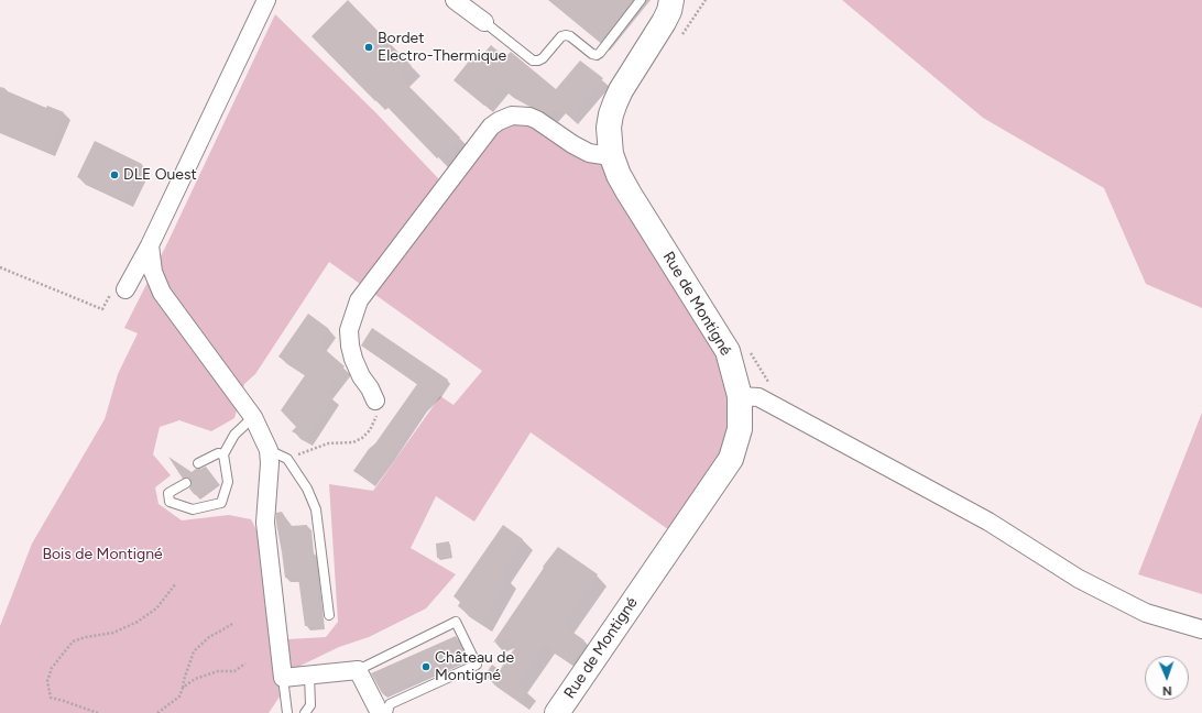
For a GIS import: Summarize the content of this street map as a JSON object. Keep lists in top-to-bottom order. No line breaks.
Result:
{"streets":{"street":["Rue de Montigné"]},"parks":["Bois de Montigné"],"places":["Bordet Electro-Thermique","DLE Ouest","Château de Montigné"],"north":"bottom"}
